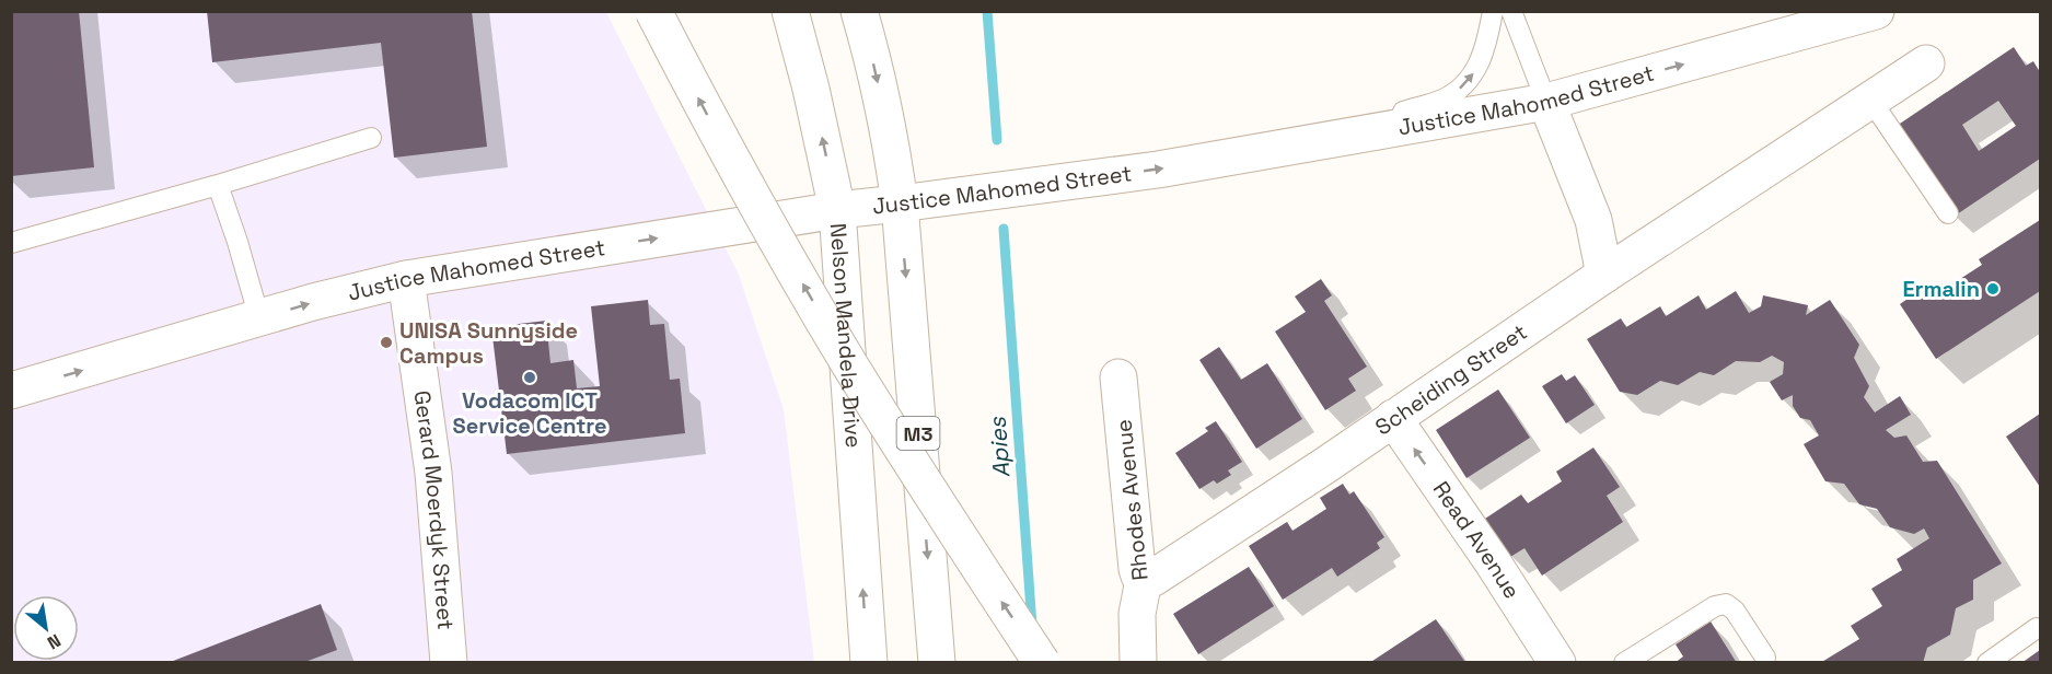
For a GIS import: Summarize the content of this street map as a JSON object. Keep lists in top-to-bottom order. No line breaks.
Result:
{"streets":{"main road":["Justice Mahomed Street","Nelson Mandela Drive","Scheiding Street","M3","Rhodes Avenue","Gerard Moerdyk Street","Read Avenue"]},"crossings":[["Justice Mahomed Street","Nelson Mandela Drive"],["Justice Mahomed Street","M3"],["Justice Mahomed Street","Gerard Moerdyk Street"],["Scheiding Street","Rhodes Avenue"],["Scheiding Street","Read Avenue"]],"one_way":["Justice Mahomed Street","Read Avenue"],"water":["Apies"],"places":["Ermalin","UNISA Sunnyside Campus","Vodacom ICT Service Centre"],"north":"bottom right"}
